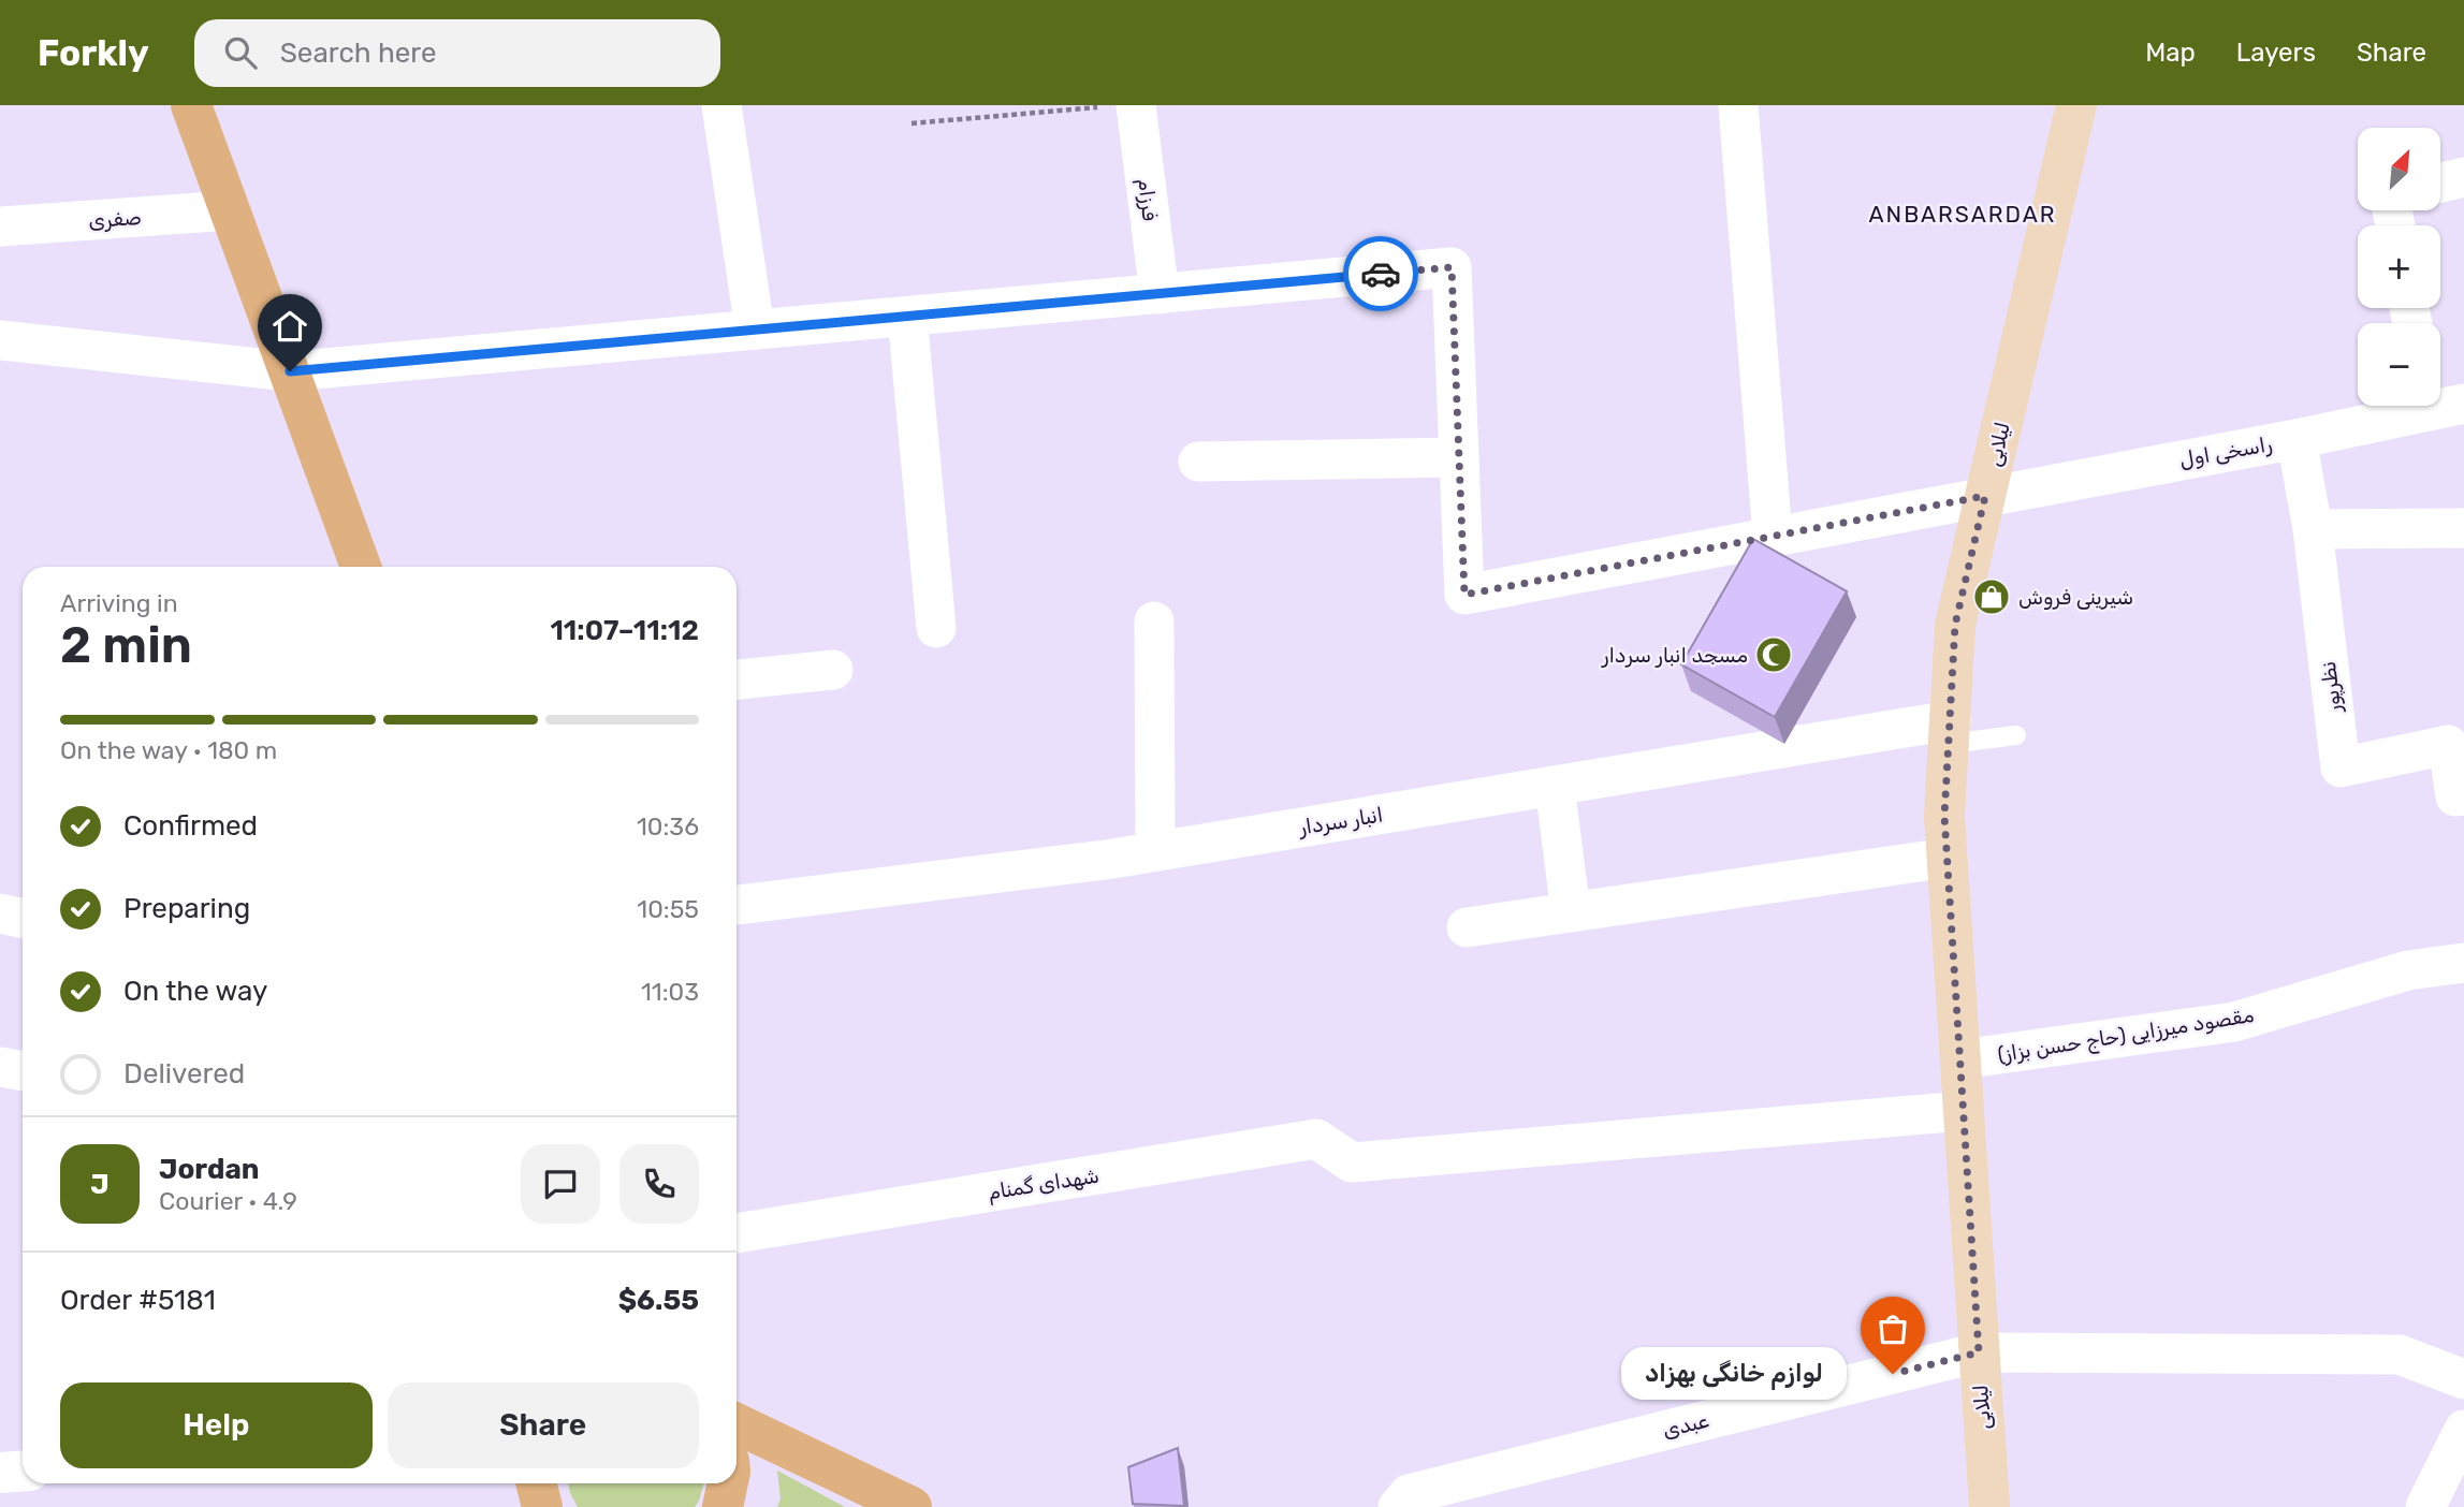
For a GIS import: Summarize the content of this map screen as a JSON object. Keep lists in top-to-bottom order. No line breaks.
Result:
{"streets":{"main road":["لیلابی"],"street":["فرزام","صفری","راسخی اول","نظرپور","انبار سردار","مقصود میرزایی (حاج حسن بزاز)","شهدای گمنام","عبدی"]},"crossings":[["لیلابی","راسخی اول"],["لیلابی","انبار سردار"],["لیلابی","مقصود میرزایی (حاج حسن بزاز)"],["لیلابی","شهدای گمنام"],["لیلابی","عبدی"],["راسخی اول","نظرپور"]],"districts":["ANBARSARDAR"],"places":{"shop":["شیرینی فروش"],"mosque":["مسجد انبار سردار"],"other":["لوازم خانگی بهزاد"]},"north":"top right","page":{"header":"Forkly","search":"Search here","nav":["Map","Layers","Share"],"map_buttons":["+","−"],"heading":["2 min","Arriving in","11:07–11:12"],"panel":["Jordan","Courier · 4.9","Order #5181","$6.55"],"bar":"On the way · 180 m","list":[["Confirmed","10:36"],["Preparing","10:55"],["On the way","11:03"],"Delivered"],"round":"J","bubble":"لوازم خانگی بهزاد","buttons":["Help","Share"]}}
